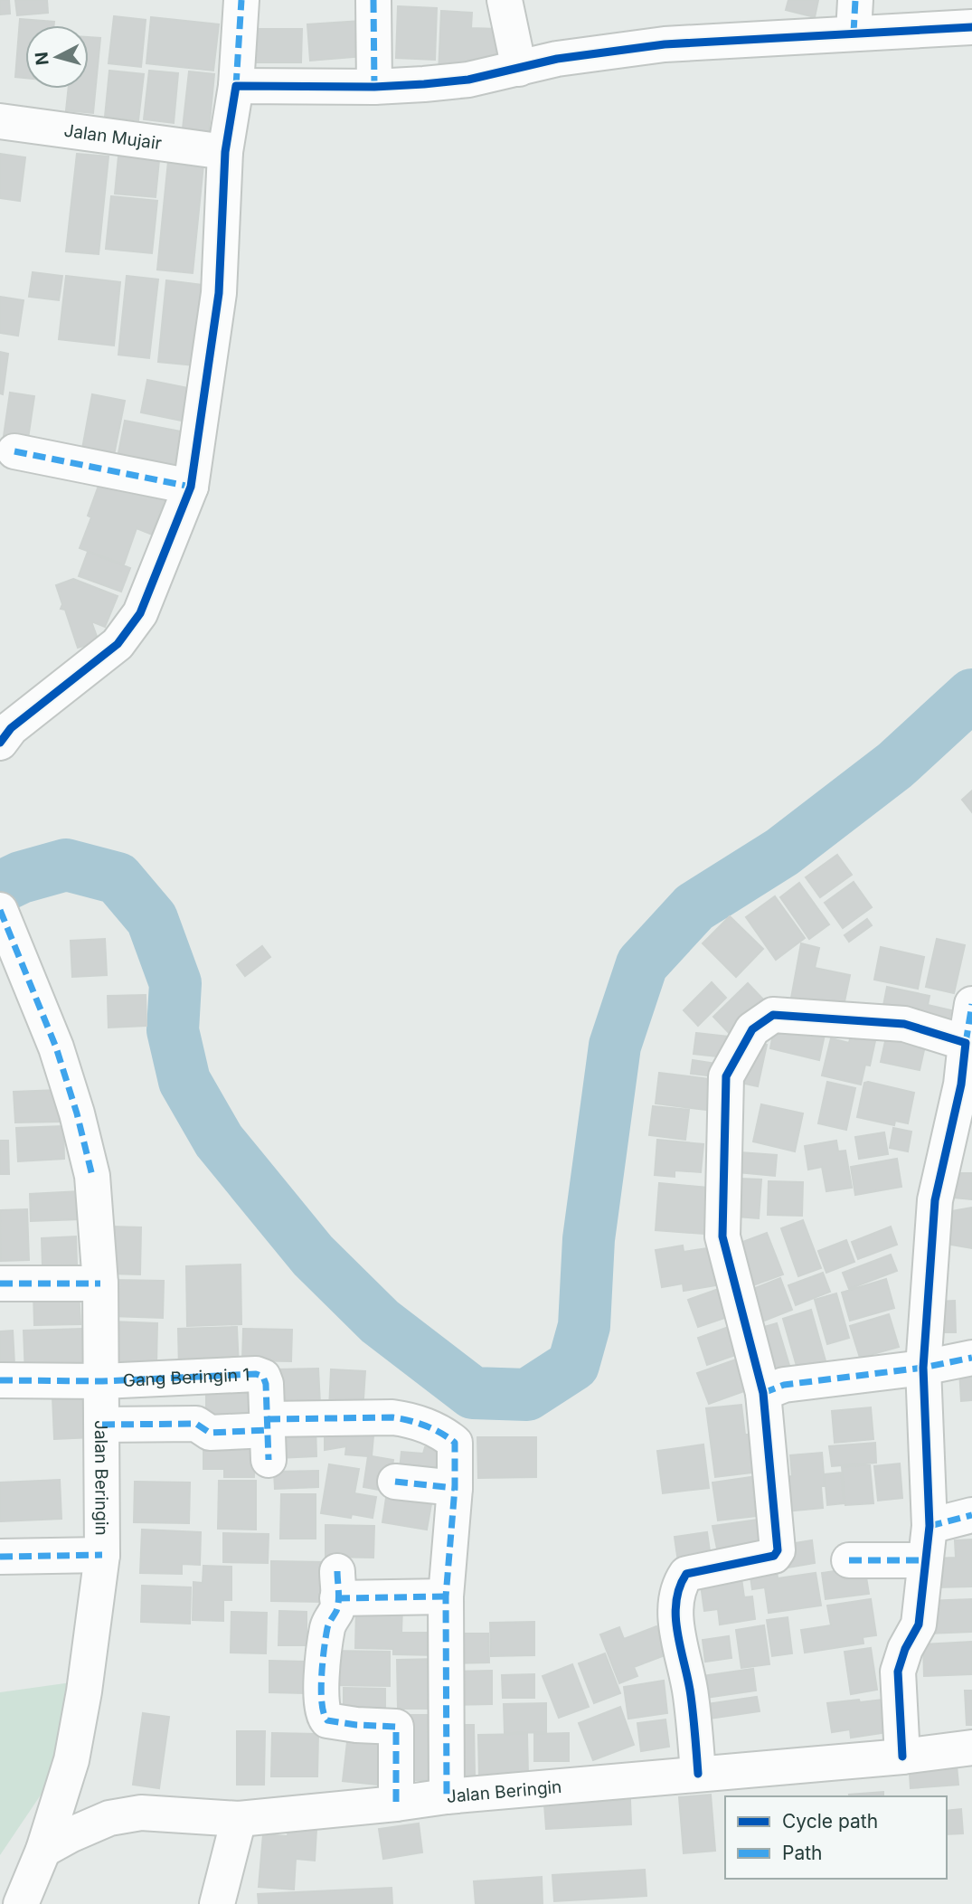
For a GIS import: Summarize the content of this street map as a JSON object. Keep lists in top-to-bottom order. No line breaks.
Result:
{"streets":{"street":["Jalan Mujair","Gang Beringin 1","Jalan Beringin"]},"crossings":[["Gang Beringin 1","Jalan Beringin"]],"legend":["Cycle path","Path"],"north":"left"}
